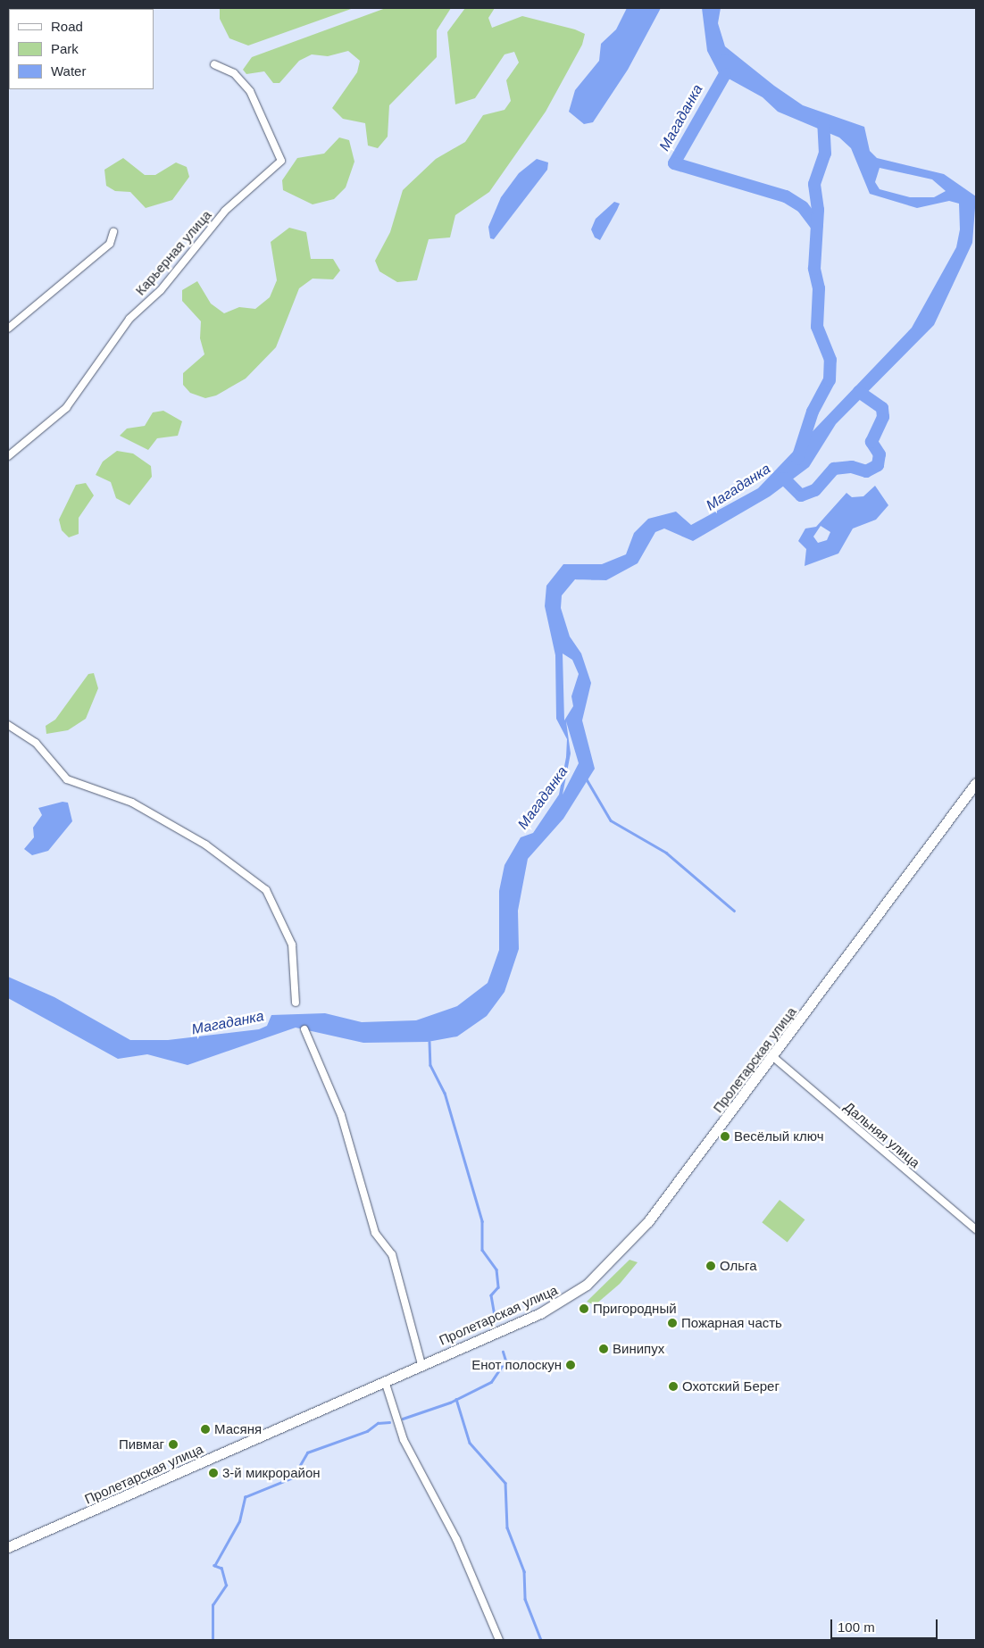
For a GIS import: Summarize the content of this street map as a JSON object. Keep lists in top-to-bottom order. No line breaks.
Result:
{"streets":{"main road":["Пролетарская улица"],"street":["Карьерная улица","Дальняя улица"]},"crossings":[["Пролетарская улица","Дальняя улица"]],"water":["Магаданка"],"places":["Весёлый ключ","Ольга","Пригородный","Пожарная часть","Винипух","Енот полоскун","Охотский Берег","Масяня","Пивмаг","3-й микрорайон"],"legend":["Road","Park","Water"],"scale_bar":"100 m"}
